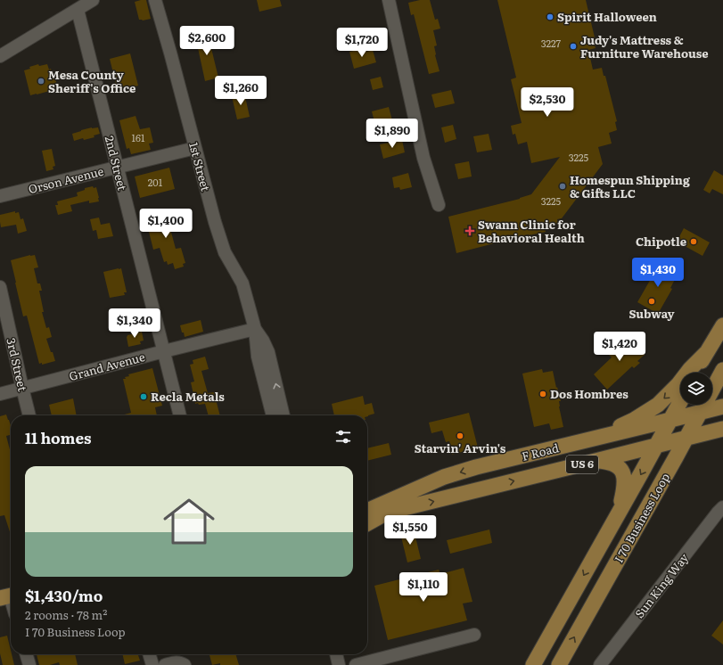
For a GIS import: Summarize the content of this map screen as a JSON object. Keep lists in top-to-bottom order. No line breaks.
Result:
{"streets":{"main road":["F Road","US 6","I 70 Business Loop"],"street":["2nd Street","1st Street","Orson Avenue","3rd Street","Grand Avenue","Sun King Way"]},"crossings":[["2nd Street","Orson Avenue"],["2nd Street","Grand Avenue"],["1st Street","Orson Avenue"],["1st Street","Grand Avenue"],["3rd Street","Grand Avenue"],["F Road","US 6"],["F Road","I 70 Business Loop"]],"places":{"other":["Spirit Halloween","Judy's Mattress & Furniture Warehouse","Mesa County Sheriff's Office","Homespun Shipping & Gifts LLC","Chipotle","Subway","Dos Hombres","Recla Metals","Starvin' Arvin's"],"health":["Swann Clinic for Behavioral Health"]},"house_numbers":["3227","161","3225","201","3225"],"page":{"price":["$2,600","$1,720","$1,260","$2,530","$1,890","$1,400","$1,430","$1,340","$1,420","$1,550","$1,110"],"heading":"11 homes","list":[{"name":"$1,430/mo","note":"2 rooms · 78 m² · I 70 Business Loop"}]}}
